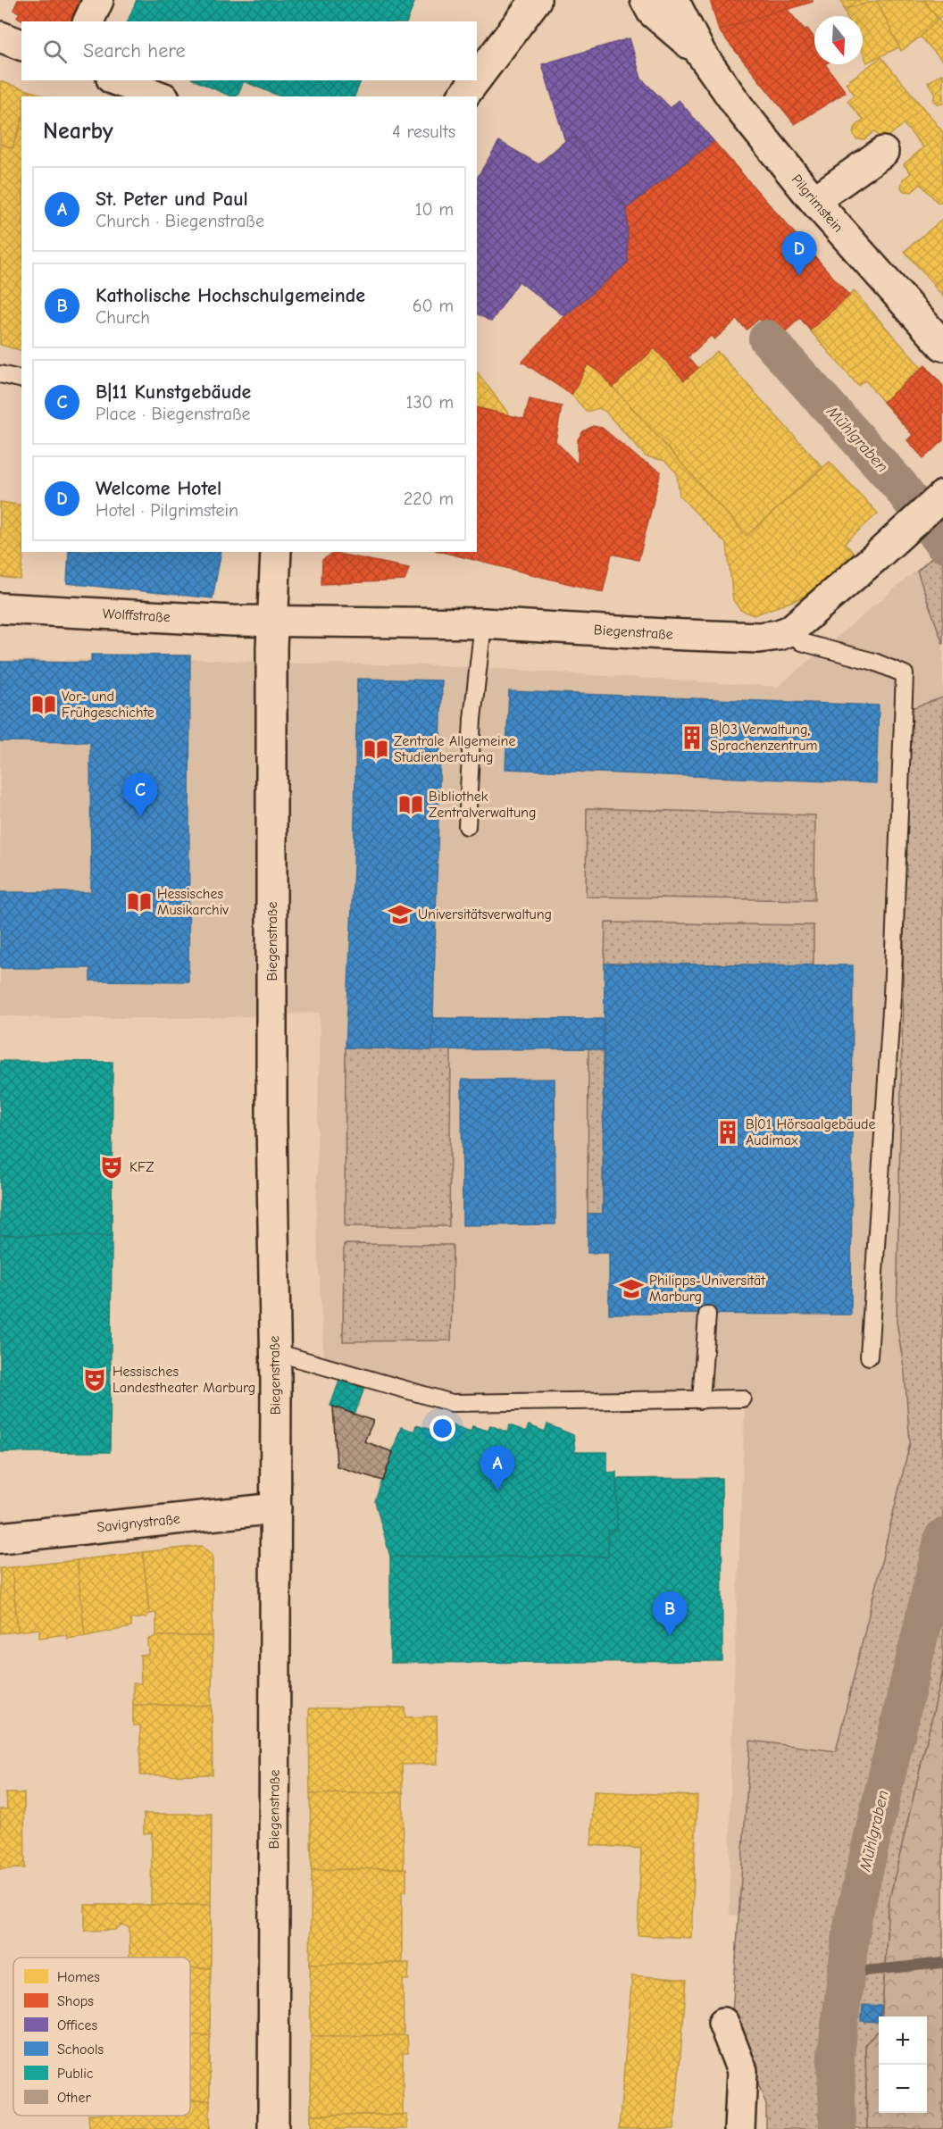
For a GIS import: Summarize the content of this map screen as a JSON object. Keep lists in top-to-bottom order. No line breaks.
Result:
{"streets":{"main road":["Pilgrimstein","Wolffstraße","Biegenstraße","Savignystraße"]},"crossings":[["Wolffstraße","Biegenstraße"],["Biegenstraße","Savignystraße"]],"water":["Mühlgraben"],"places":{"library":["Vor- und Frühgeschichte","Zentrale Allgemeine Studienberatung","Bibliothek Zentralverwaltung","Hessisches Musikarchiv"],"building":["B|03 Verwaltung, Sprachenzentrum","B|01 Hörsaalgebäude Audimax"],"school or university":["Universitätsverwaltung","Philipps-Universität Marburg"],"theatre":["KFZ","Hessisches Landestheater Marburg"]},"legend":["Homes","Shops","Offices","Schools","Public","Other"],"north":"bottom","page":{"search":"Search here","heading":["Nearby","4 results"],"list":[{"mark":"A","name":"St. Peter und Paul","note":"Church · Biegenstraße","value":"10 m"},{"mark":"B","name":"Katholische Hochschulgemeinde","note":"Church","value":"60 m"},{"mark":"C","name":"B|11 Kunstgebäude","note":"Place · Biegenstraße","value":"130 m"},{"mark":"D","name":"Welcome Hotel","note":"Hotel · Pilgrimstein","value":"220 m"}],"pins":["D","C","A","B"],"map_buttons":["+","−"]}}
